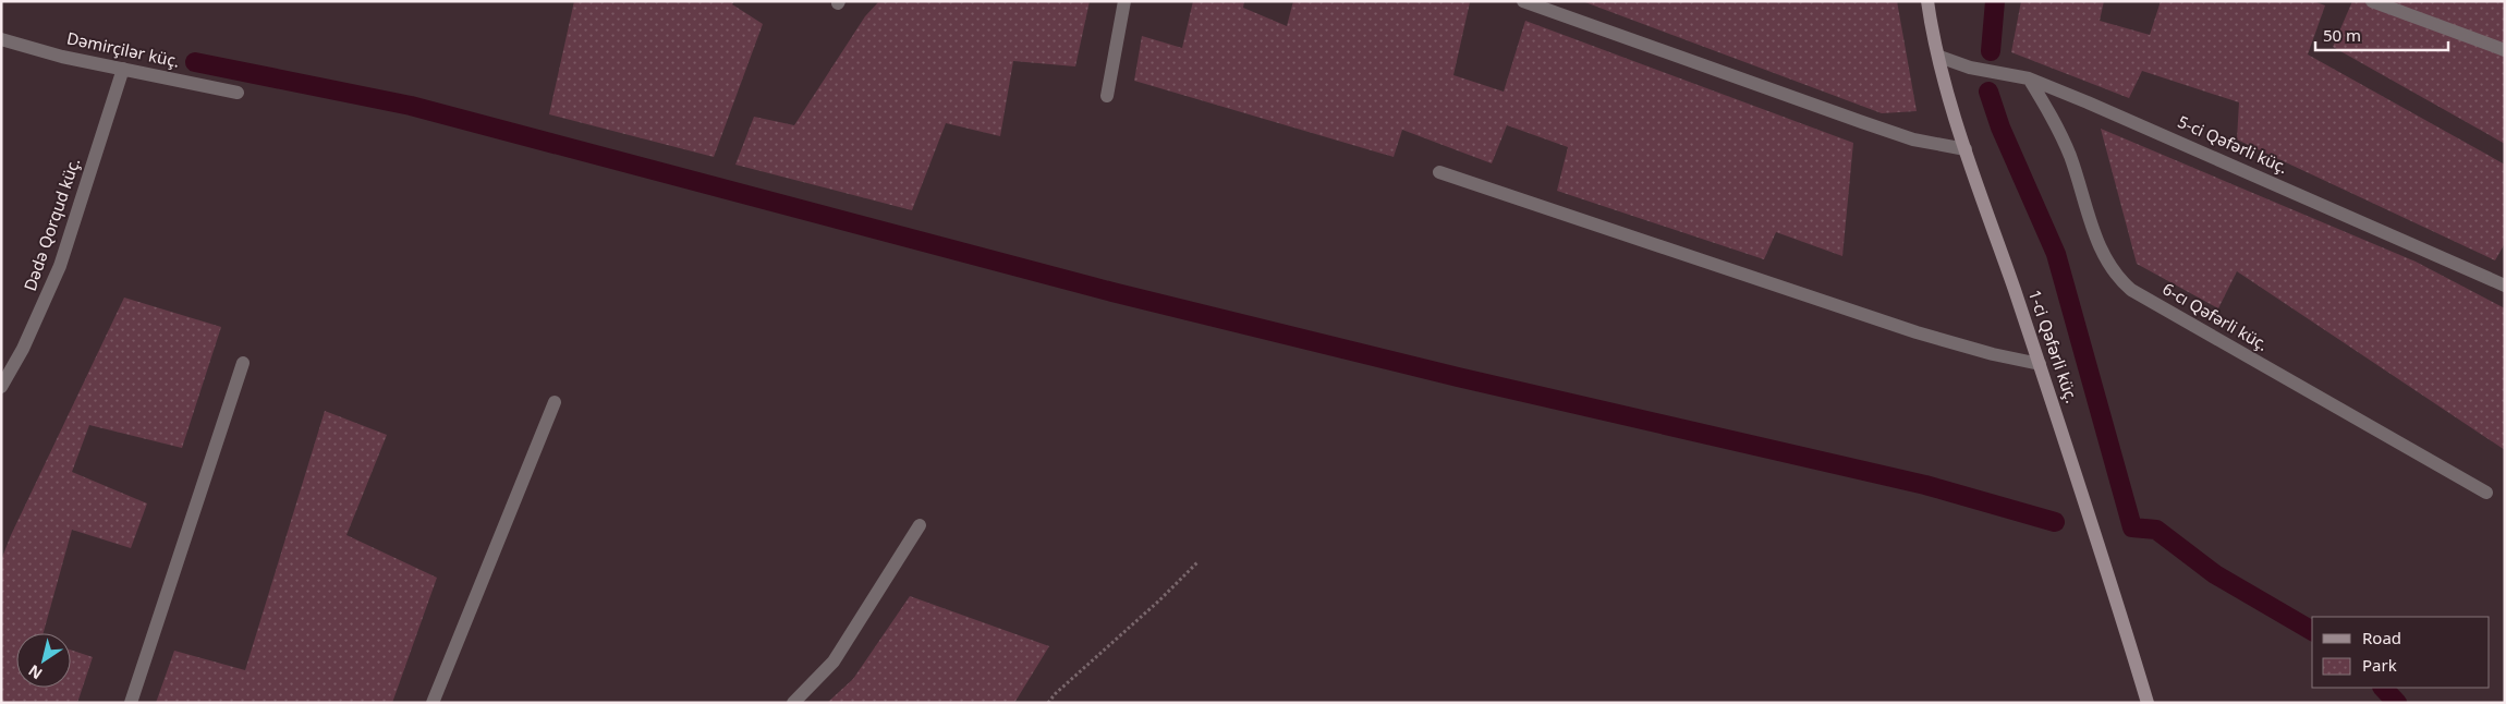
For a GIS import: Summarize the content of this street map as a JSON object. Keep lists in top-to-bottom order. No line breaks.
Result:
{"streets":{"street":["Dəmirçilər küç.","5-ci Qəfərli küç.","Dədə Qorqud küç.","6-cı Qəfərli küç.","1-ci Qəfərli küç."]},"crossings":[["Dəmirçilər küç.","Dədə Qorqud küç."],["5-ci Qəfərli küç.","6-cı Qəfərli küç."],["5-ci Qəfərli küç.","1-ci Qəfərli küç."]],"legend":["Road","Park"],"scale_bar":"50 m","north":"bottom left"}
